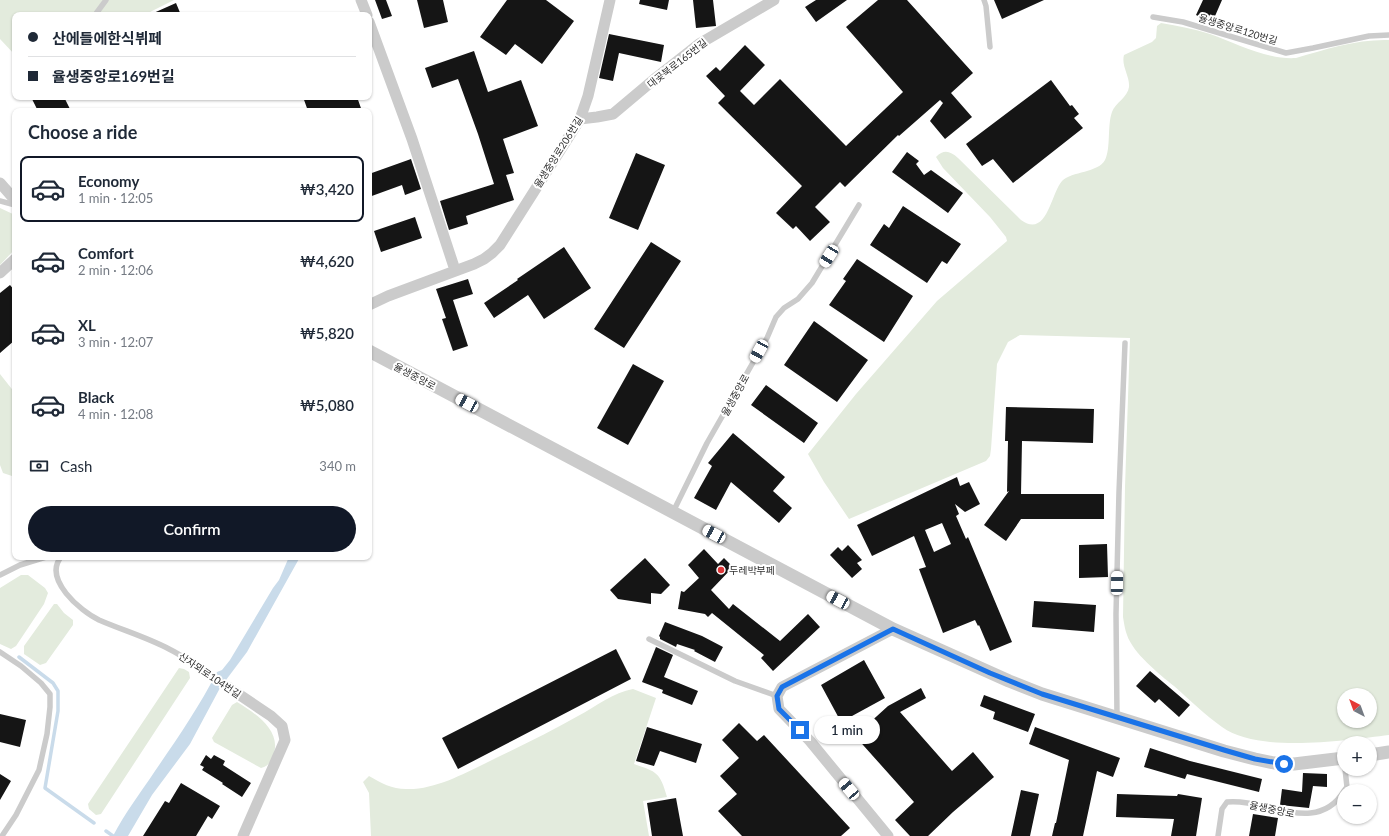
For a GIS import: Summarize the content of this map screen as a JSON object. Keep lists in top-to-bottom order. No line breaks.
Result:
{"streets":{"street":["대곶북로165번길","율생중앙로206번길","율생중앙로","산자뫼로104번길"],"lane":["율생중앙로120번길"]},"crossings":[["대곶북로165번길","율생중앙로206번길"]],"places":["두레박부페"],"north":"top left","page":{"banner":["산에들에한식뷔페","율생중앙로169번길"],"heading":"Choose a ride","list":[{"name":"Economy","note":"1 min · 12:05","value":"₩3,420"},{"name":"Comfort","note":"2 min · 12:06","value":"₩4,620"},{"name":"XL","note":"3 min · 12:07","value":"₩5,820"},{"name":"Black","note":"4 min · 12:08","value":"₩5,080"}],"pay":["Cash","340 m"],"buttons":"Confirm","map_buttons":["+","−"],"bubble":"1 min"}}
